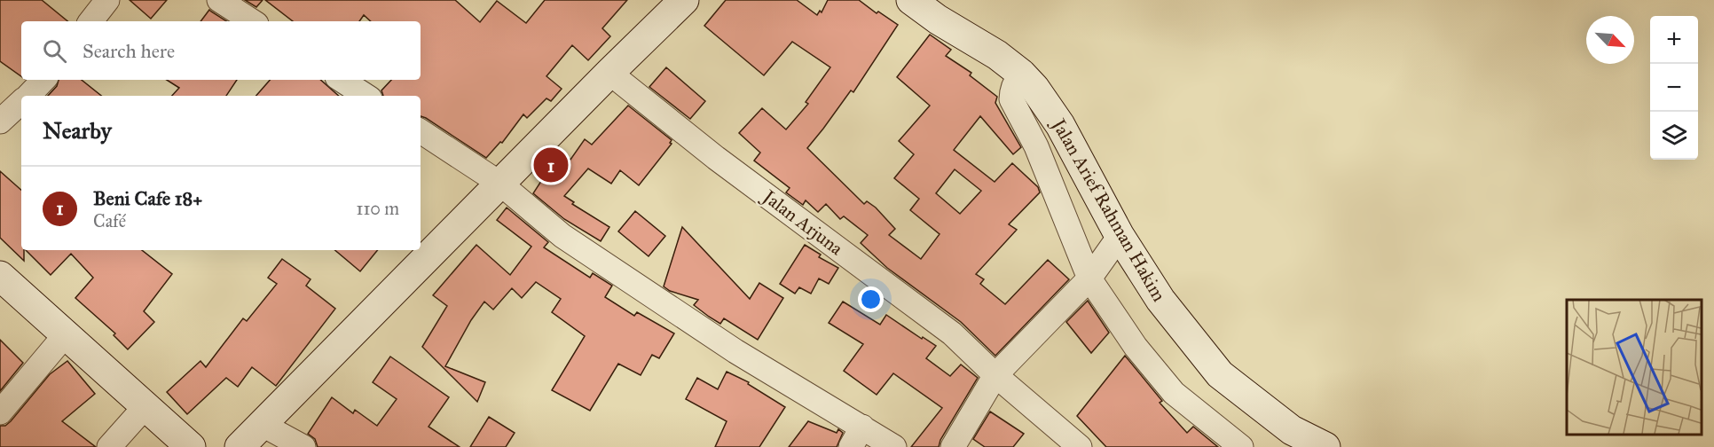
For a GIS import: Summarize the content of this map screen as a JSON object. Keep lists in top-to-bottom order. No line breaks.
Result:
{"streets":{"main road":["Jalan Arief Rahman Hakim"],"street":["Jalan Arjuna"]},"north":"bottom right","page":{"map_buttons":["+","−"],"search":"Search here","heading":"Nearby","pins":"1","list":[{"mark":"1","name":"Beni Cafe 18+","note":"Café","value":"110 m"}]}}
